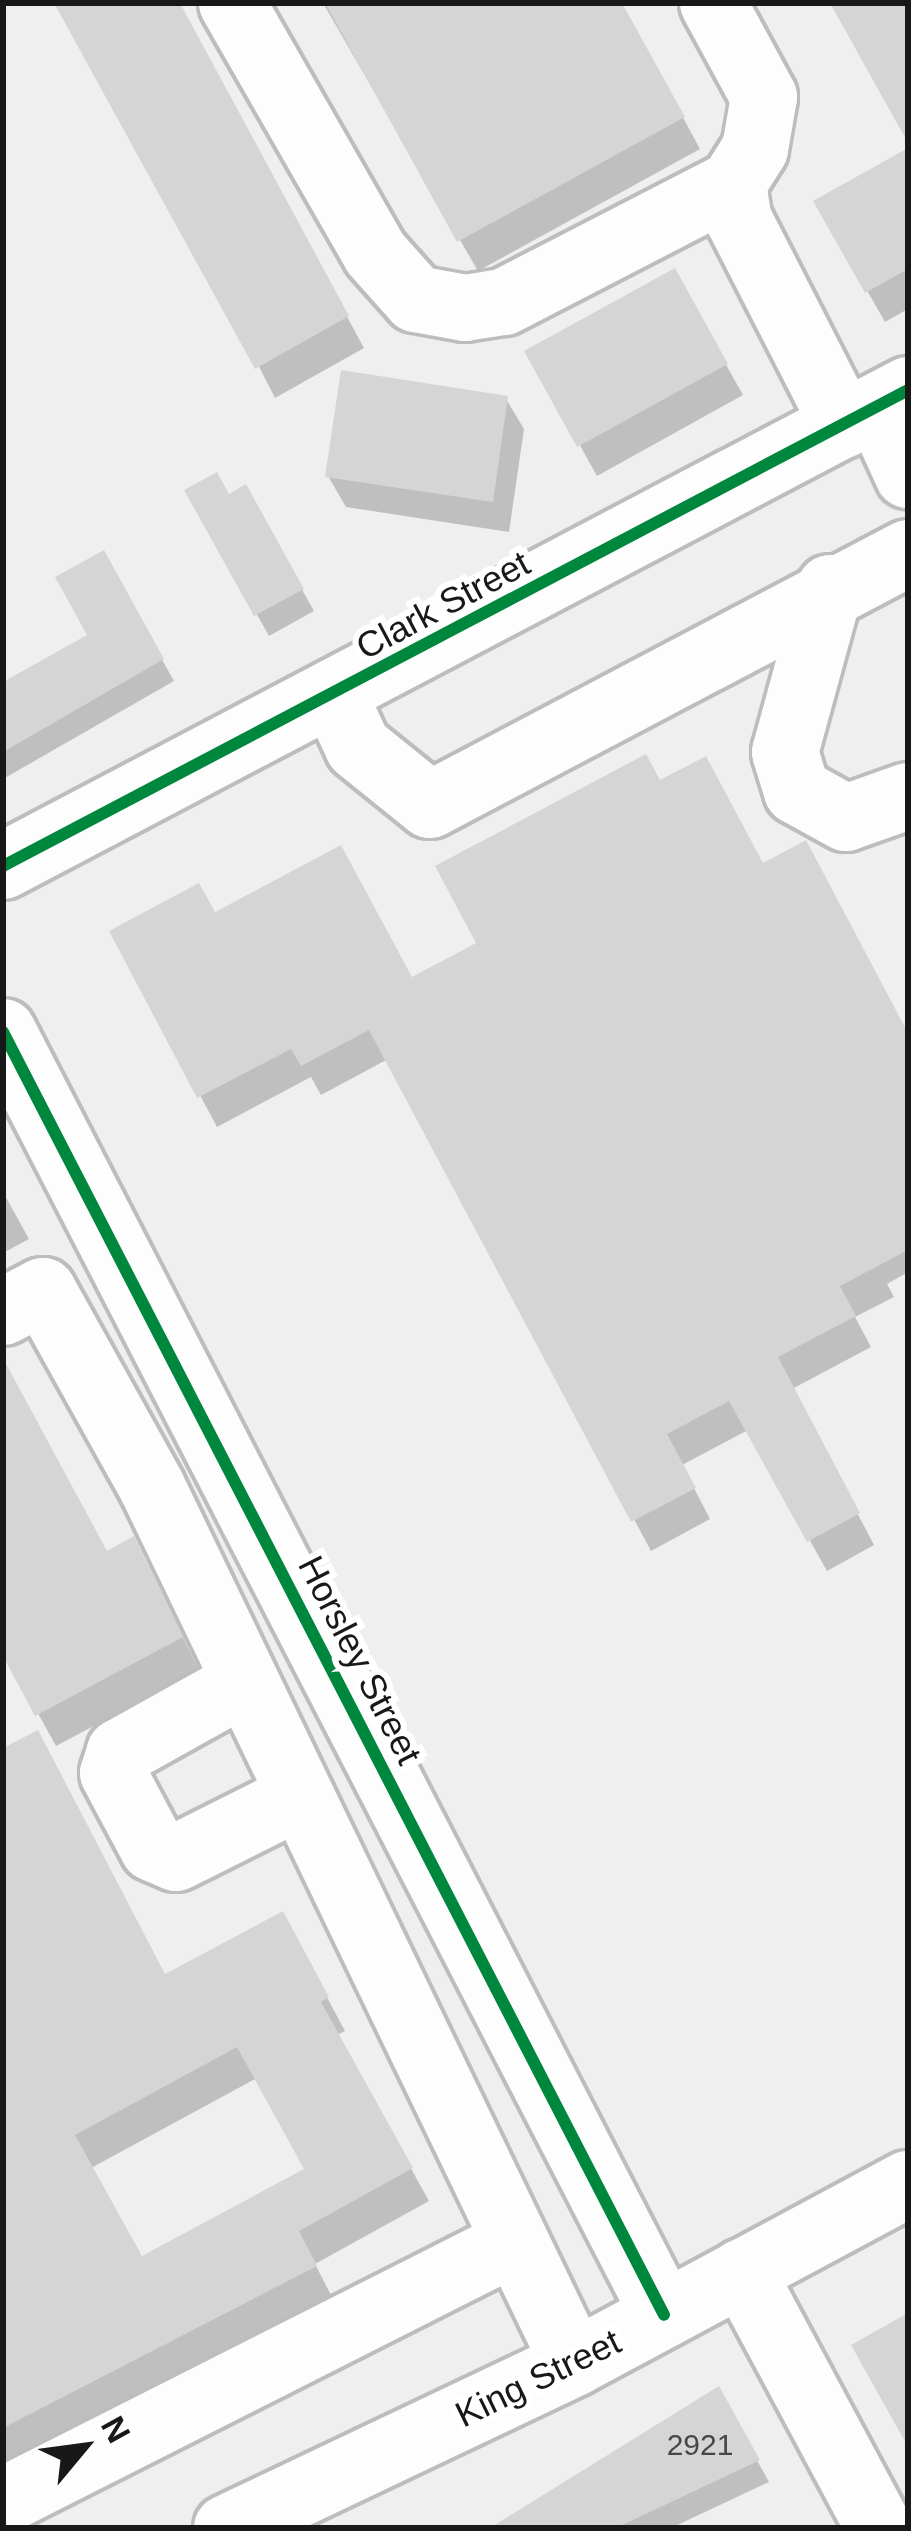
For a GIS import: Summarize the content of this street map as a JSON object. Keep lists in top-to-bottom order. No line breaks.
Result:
{"streets":{"street":["Clark Street","Horsley Street","King Street"]},"crossings":[["Horsley Street","King Street"]],"house_numbers":["2921"],"north":"top right"}
